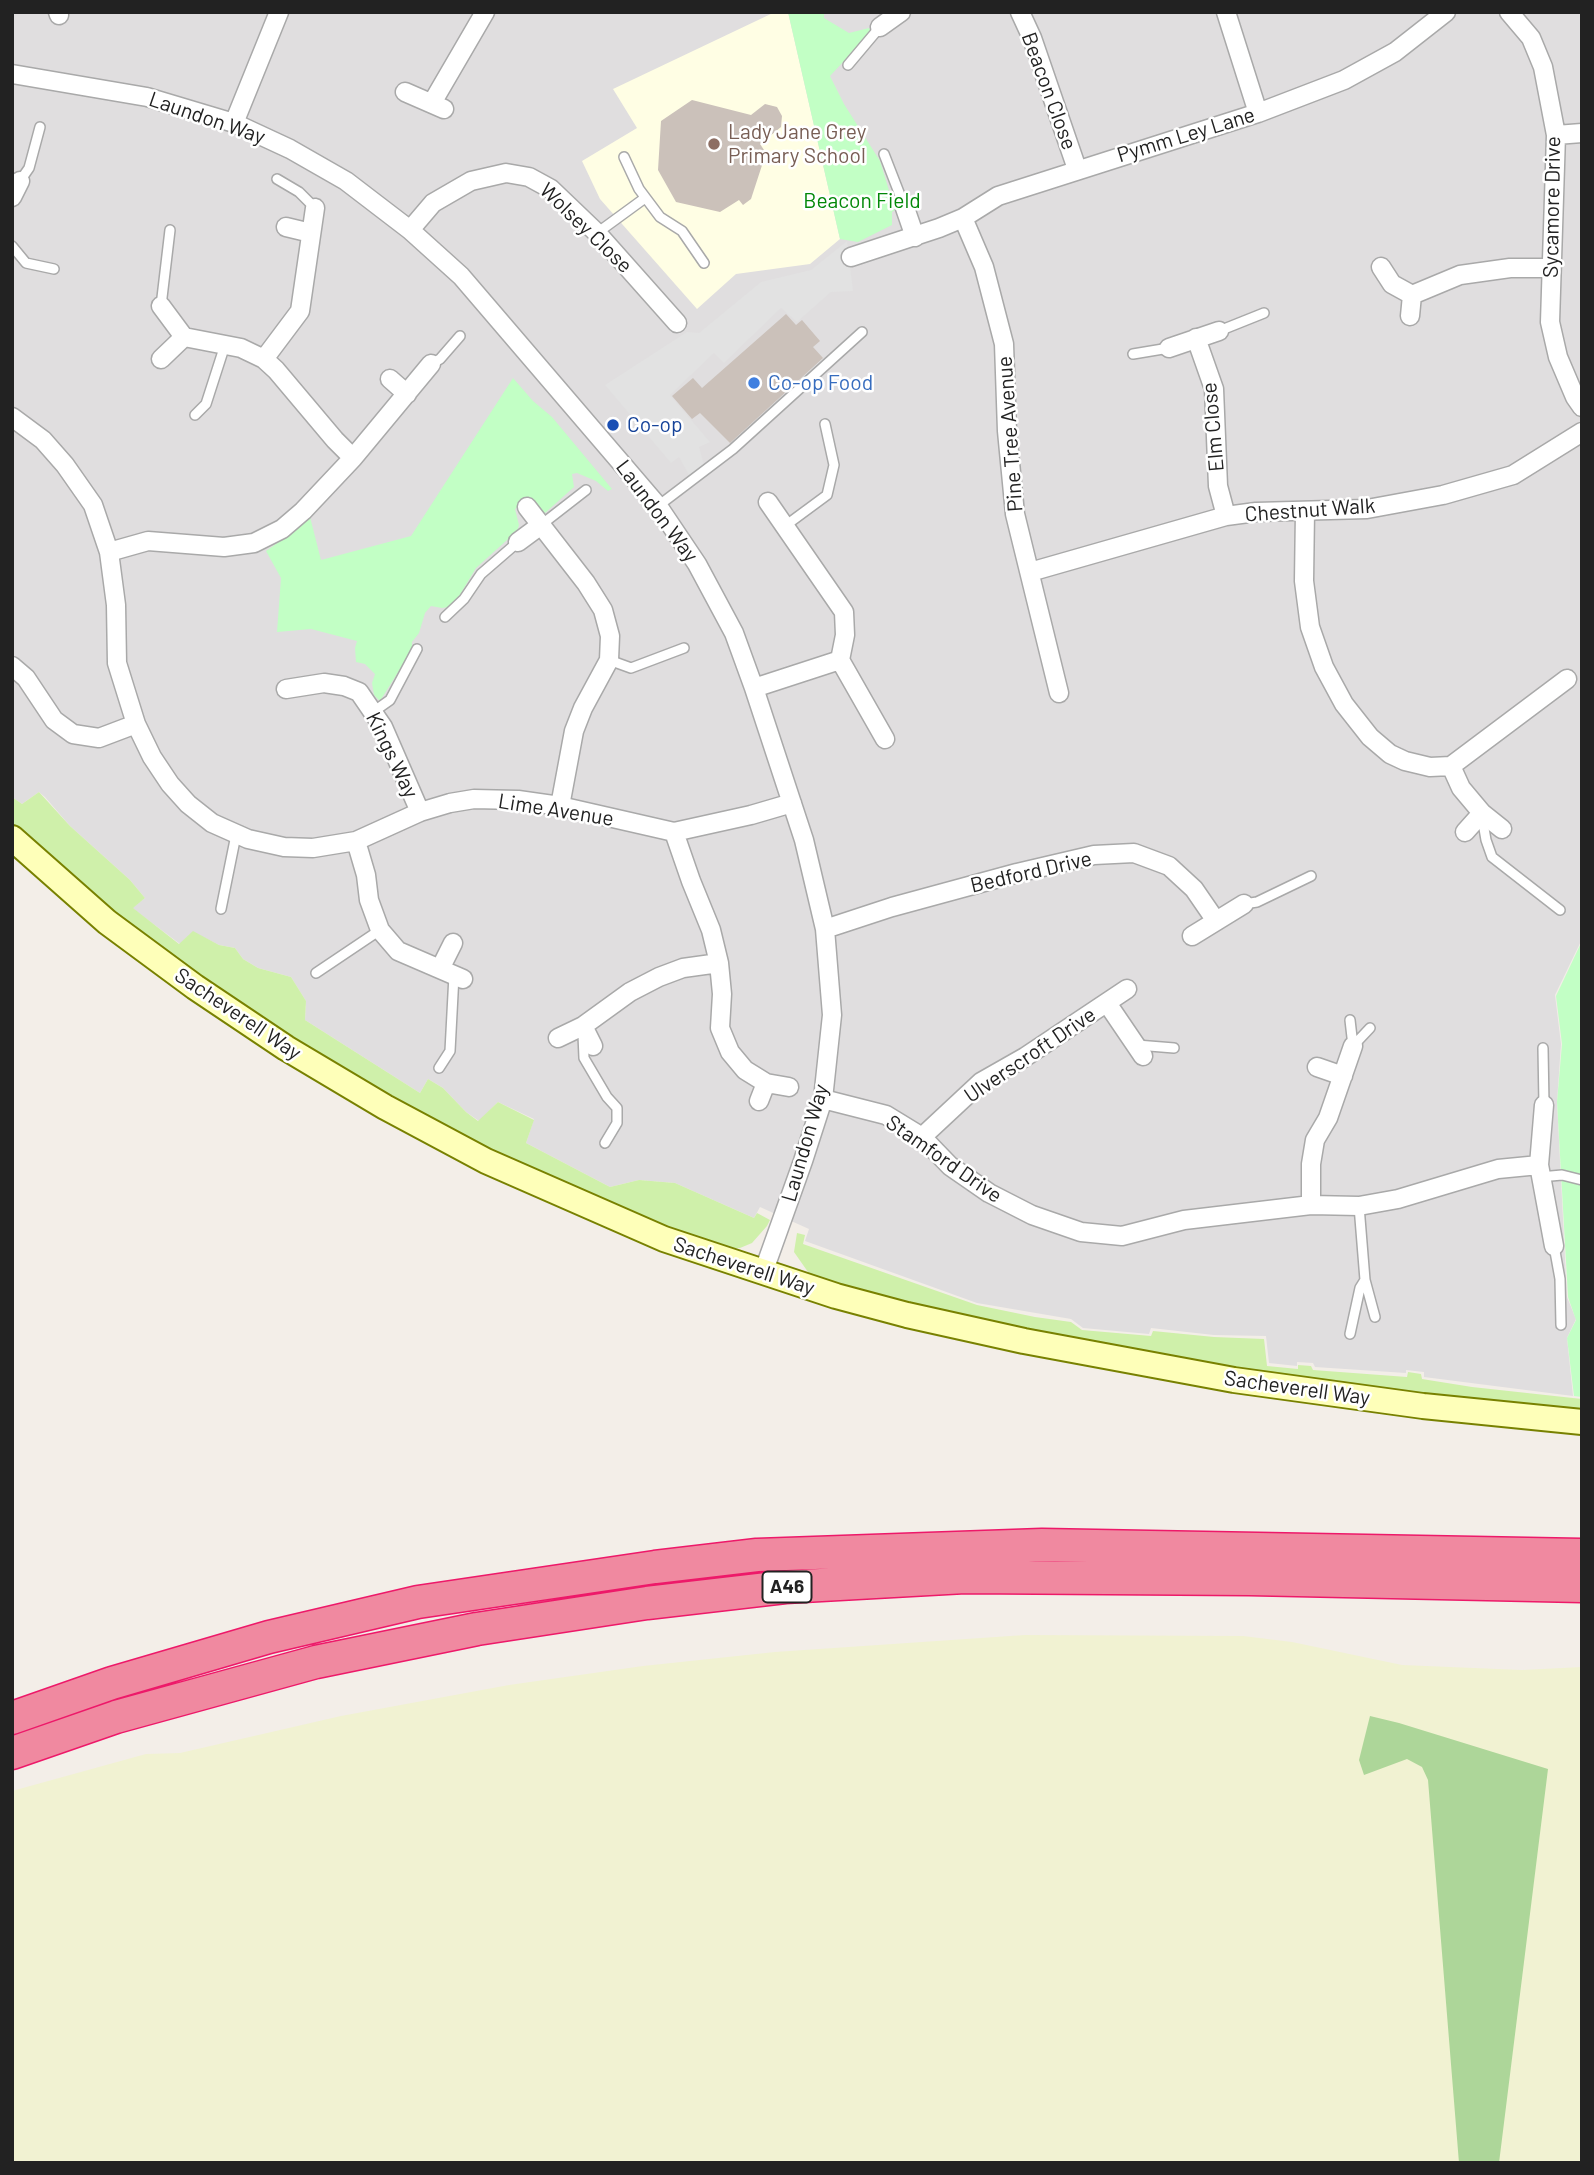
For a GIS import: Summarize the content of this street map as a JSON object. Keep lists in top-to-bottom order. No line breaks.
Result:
{"streets":{"highway":["A46"],"street":["Beacon Close","Laundon Way","Pymm Ley Lane","Sycamore Drive","Wolsey Close","Elm Close","Pine Tree Avenue","Chestnut Walk","Kings Way","Lime Avenue","Bedford Drive","Sacheverell Way","Ulverscroft Drive","Stamford Drive"]},"crossings":[["Beacon Close","Pymm Ley Lane"],["Laundon Way","Wolsey Close"],["Laundon Way","Lime Avenue"],["Laundon Way","Bedford Drive"],["Laundon Way","Sacheverell Way"],["Laundon Way","Stamford Drive"],["Pymm Ley Lane","Pine Tree Avenue"],["Elm Close","Chestnut Walk"],["Pine Tree Avenue","Chestnut Walk"],["Kings Way","Lime Avenue"],["Ulverscroft Drive","Stamford Drive"]],"parks":["Beacon Field"],"places":["Lady Jane Grey Primary School","Co-op Food","Co-op"]}
